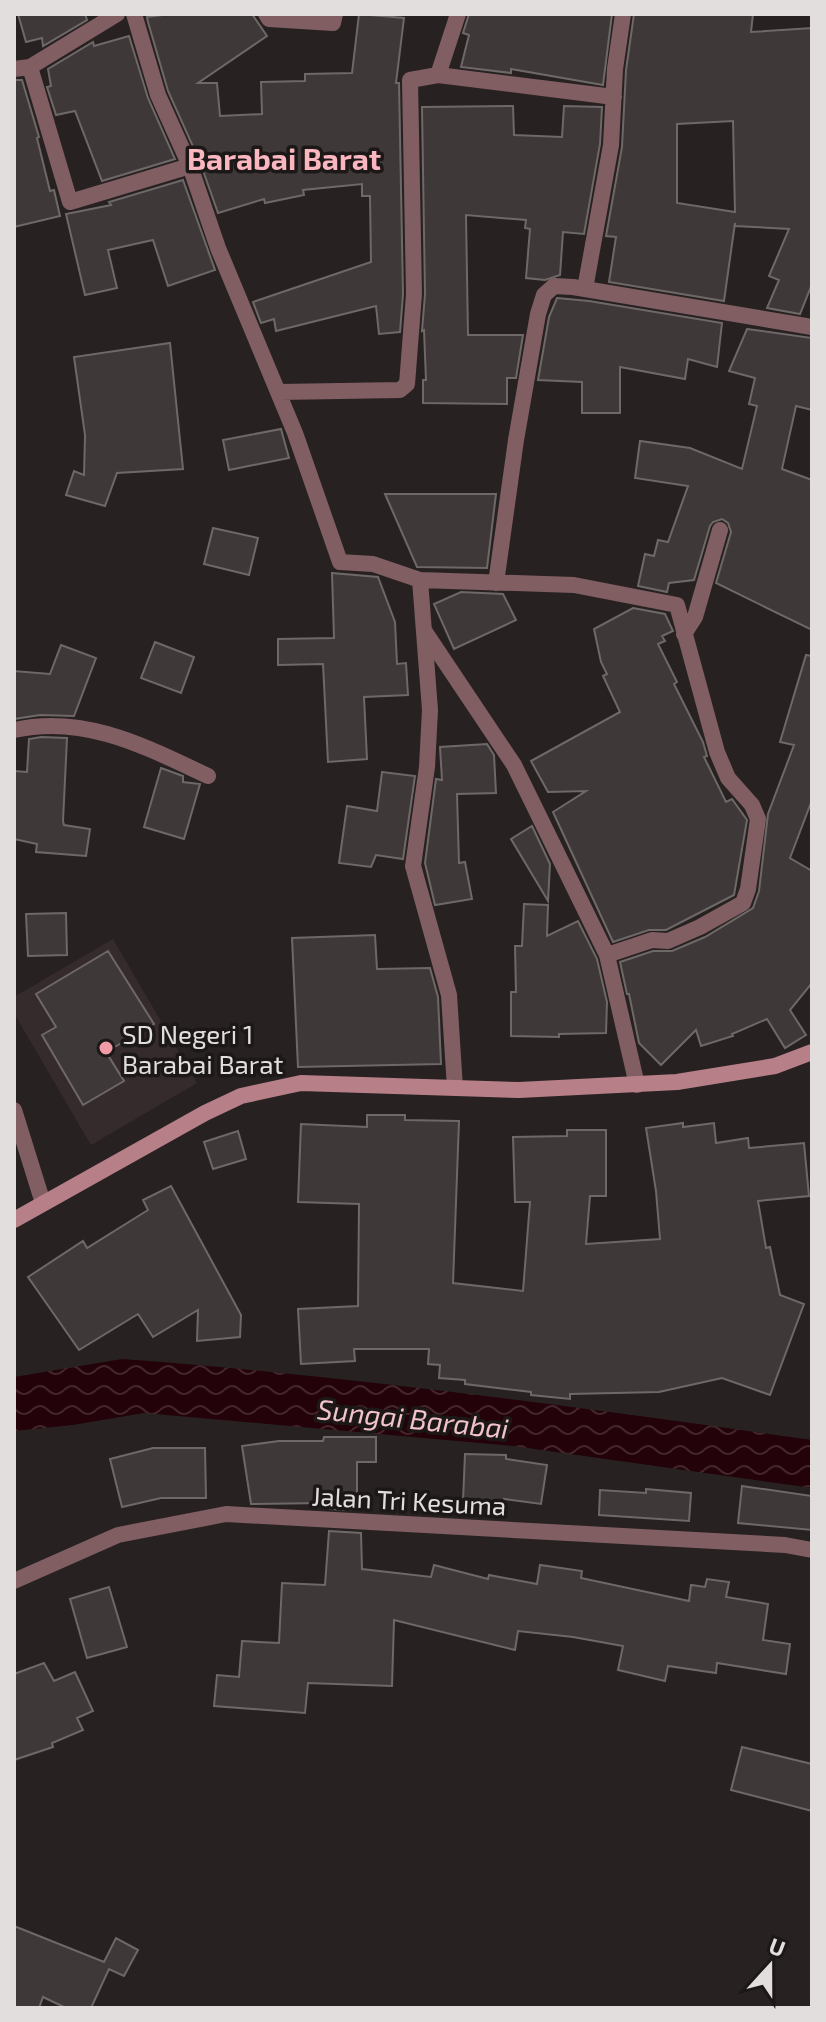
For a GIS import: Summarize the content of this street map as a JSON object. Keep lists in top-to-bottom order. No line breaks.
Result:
{"streets":{"street":["Jalan Tri Kesuma"]},"districts":["Barabai Barat"],"water":["Sungai Barabai"],"places":["SD Negeri 1 Barabai Barat"],"north":"top"}
